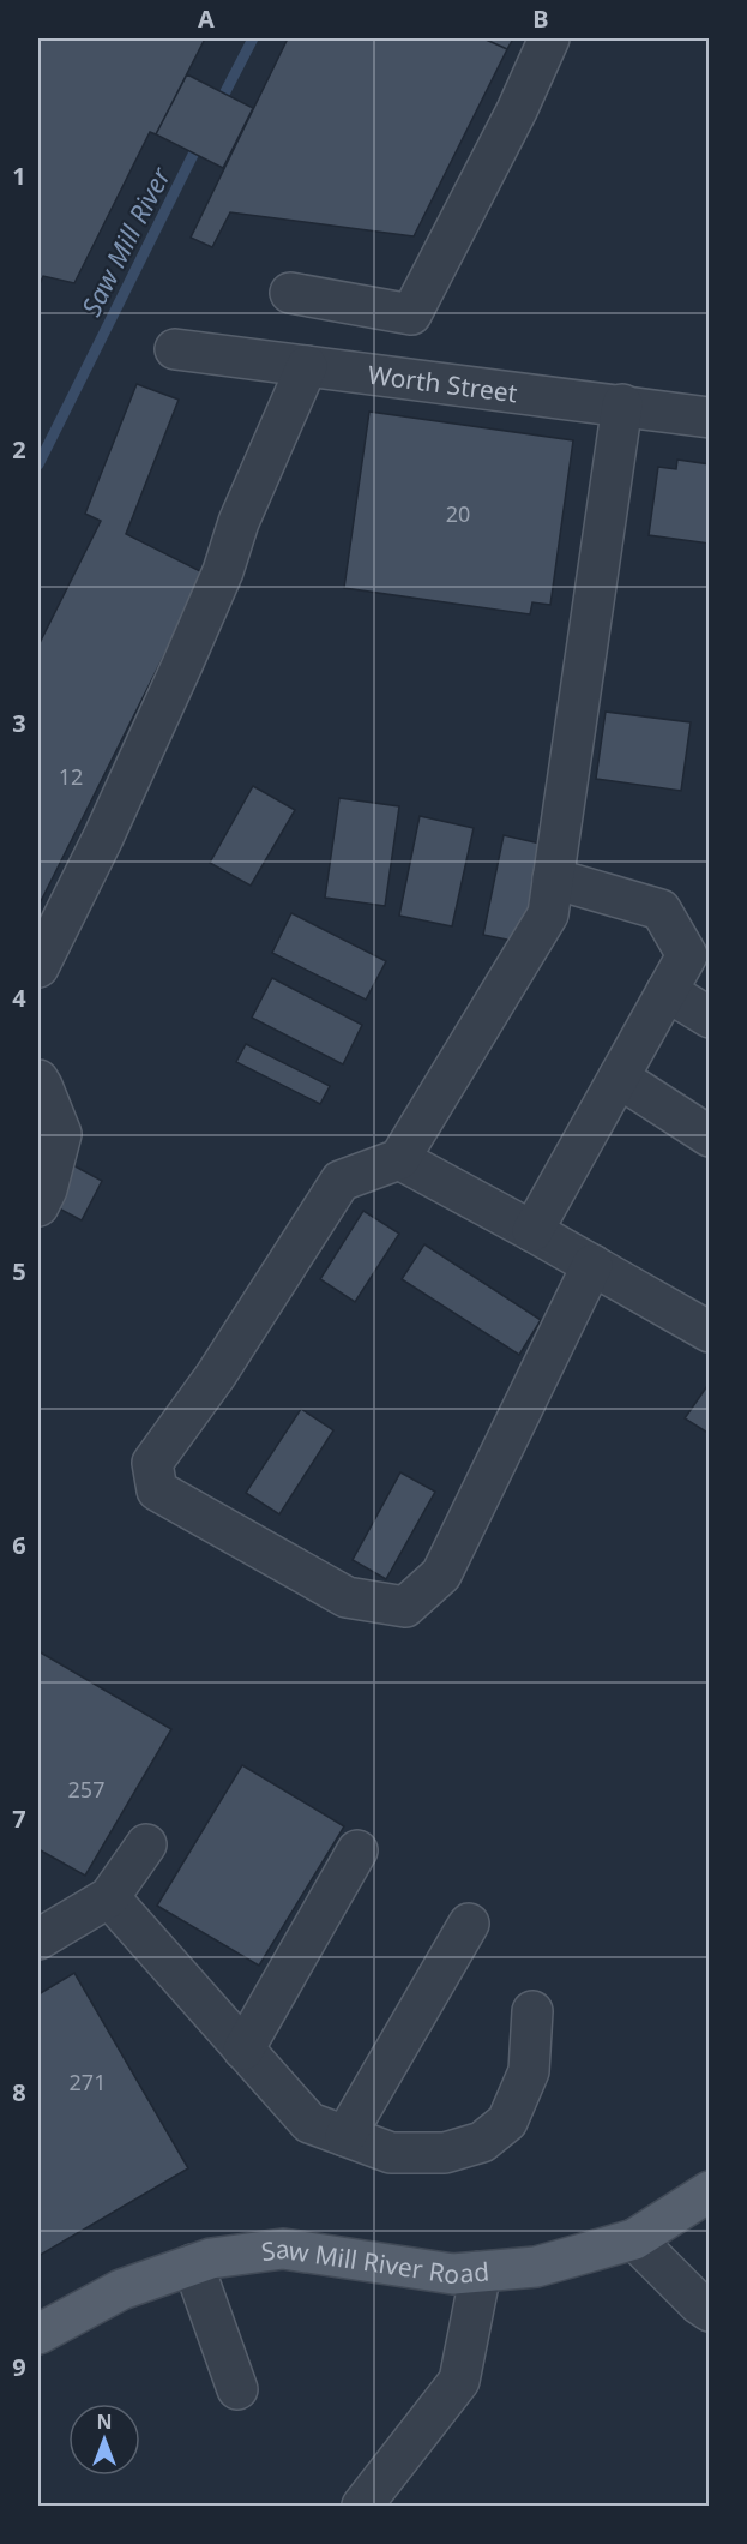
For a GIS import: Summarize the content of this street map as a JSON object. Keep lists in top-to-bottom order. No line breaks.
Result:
{"streets":{"main road":["Saw Mill River Road"],"street":["Worth Street"]},"water":["Saw Mill River"],"house_numbers":["20","12","257","271"],"north":"top","grid":{"columns":["A","B"],"rows":["1","2","3","4","5","6","7","8","9"]}}
